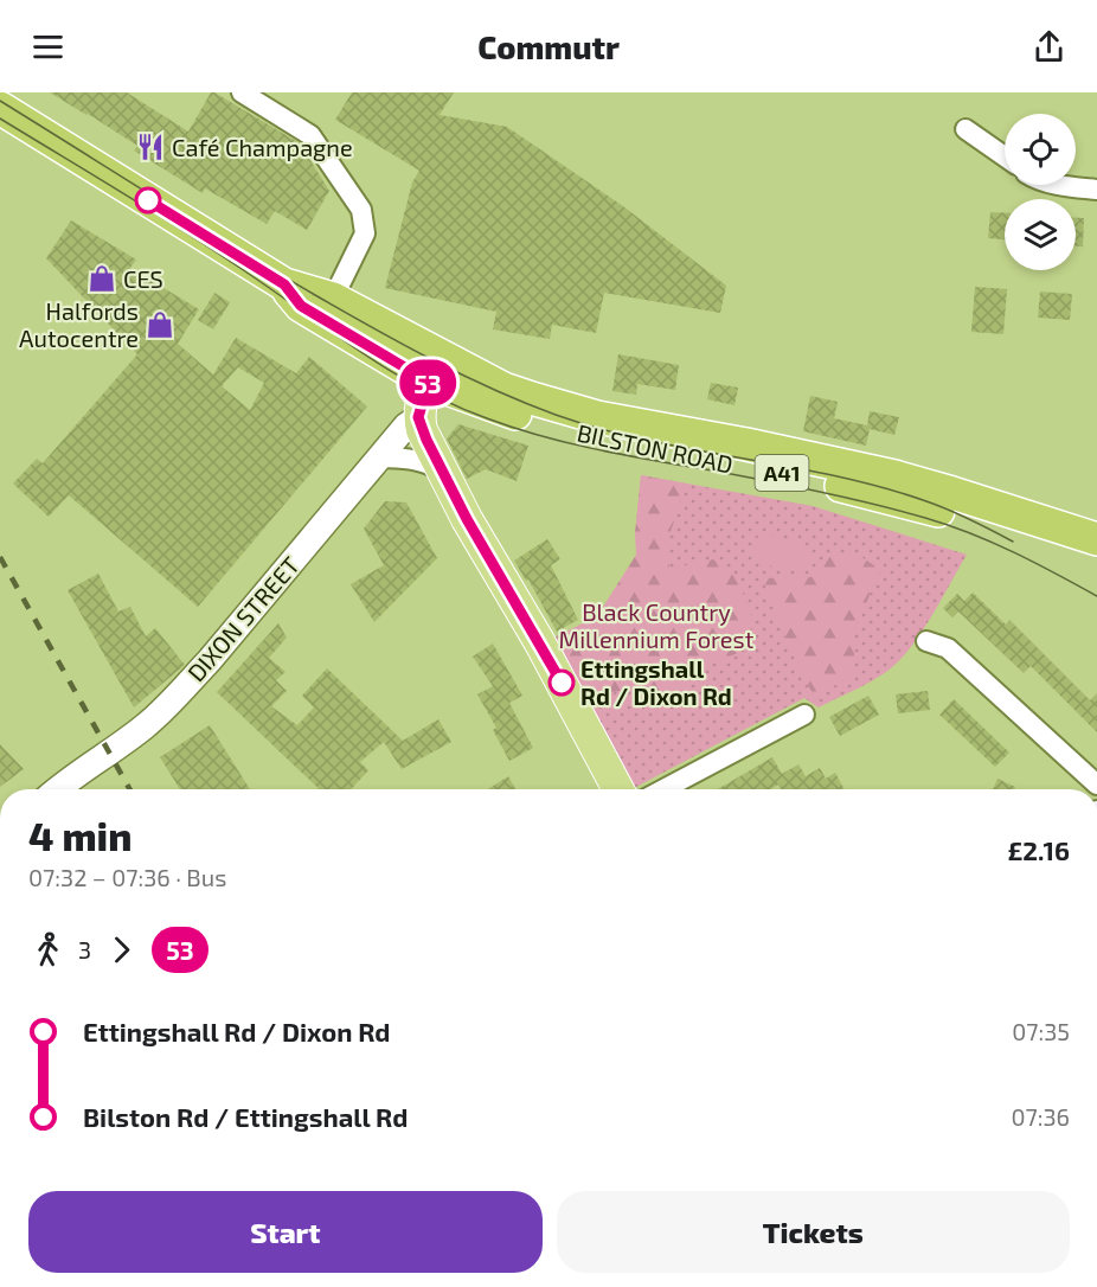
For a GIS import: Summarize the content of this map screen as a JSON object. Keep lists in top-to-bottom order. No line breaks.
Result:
{"streets":{"highway":["BILSTON ROAD","A41"],"street":["DIXON STREET"]},"parks":["Black Country Millennium Forest"],"places":{"restaurant":["Café Champagne"],"shop":["CES","Halfords Autocentre"],"other":["Ettingshall Rd / Dixon Rd"]},"lines":["bus line 53"],"page":{"header":"Commutr","on_map":"53","heading":["4 min","07:32 – 07:36 · Bus","£2.16"],"legs":["3","53"],"list":[{"name":"Ettingshall Rd / Dixon Rd","value":"07:35"},{"name":"Bilston Rd / Ettingshall Rd","value":"07:36"}],"buttons":["Start","Tickets"]}}
